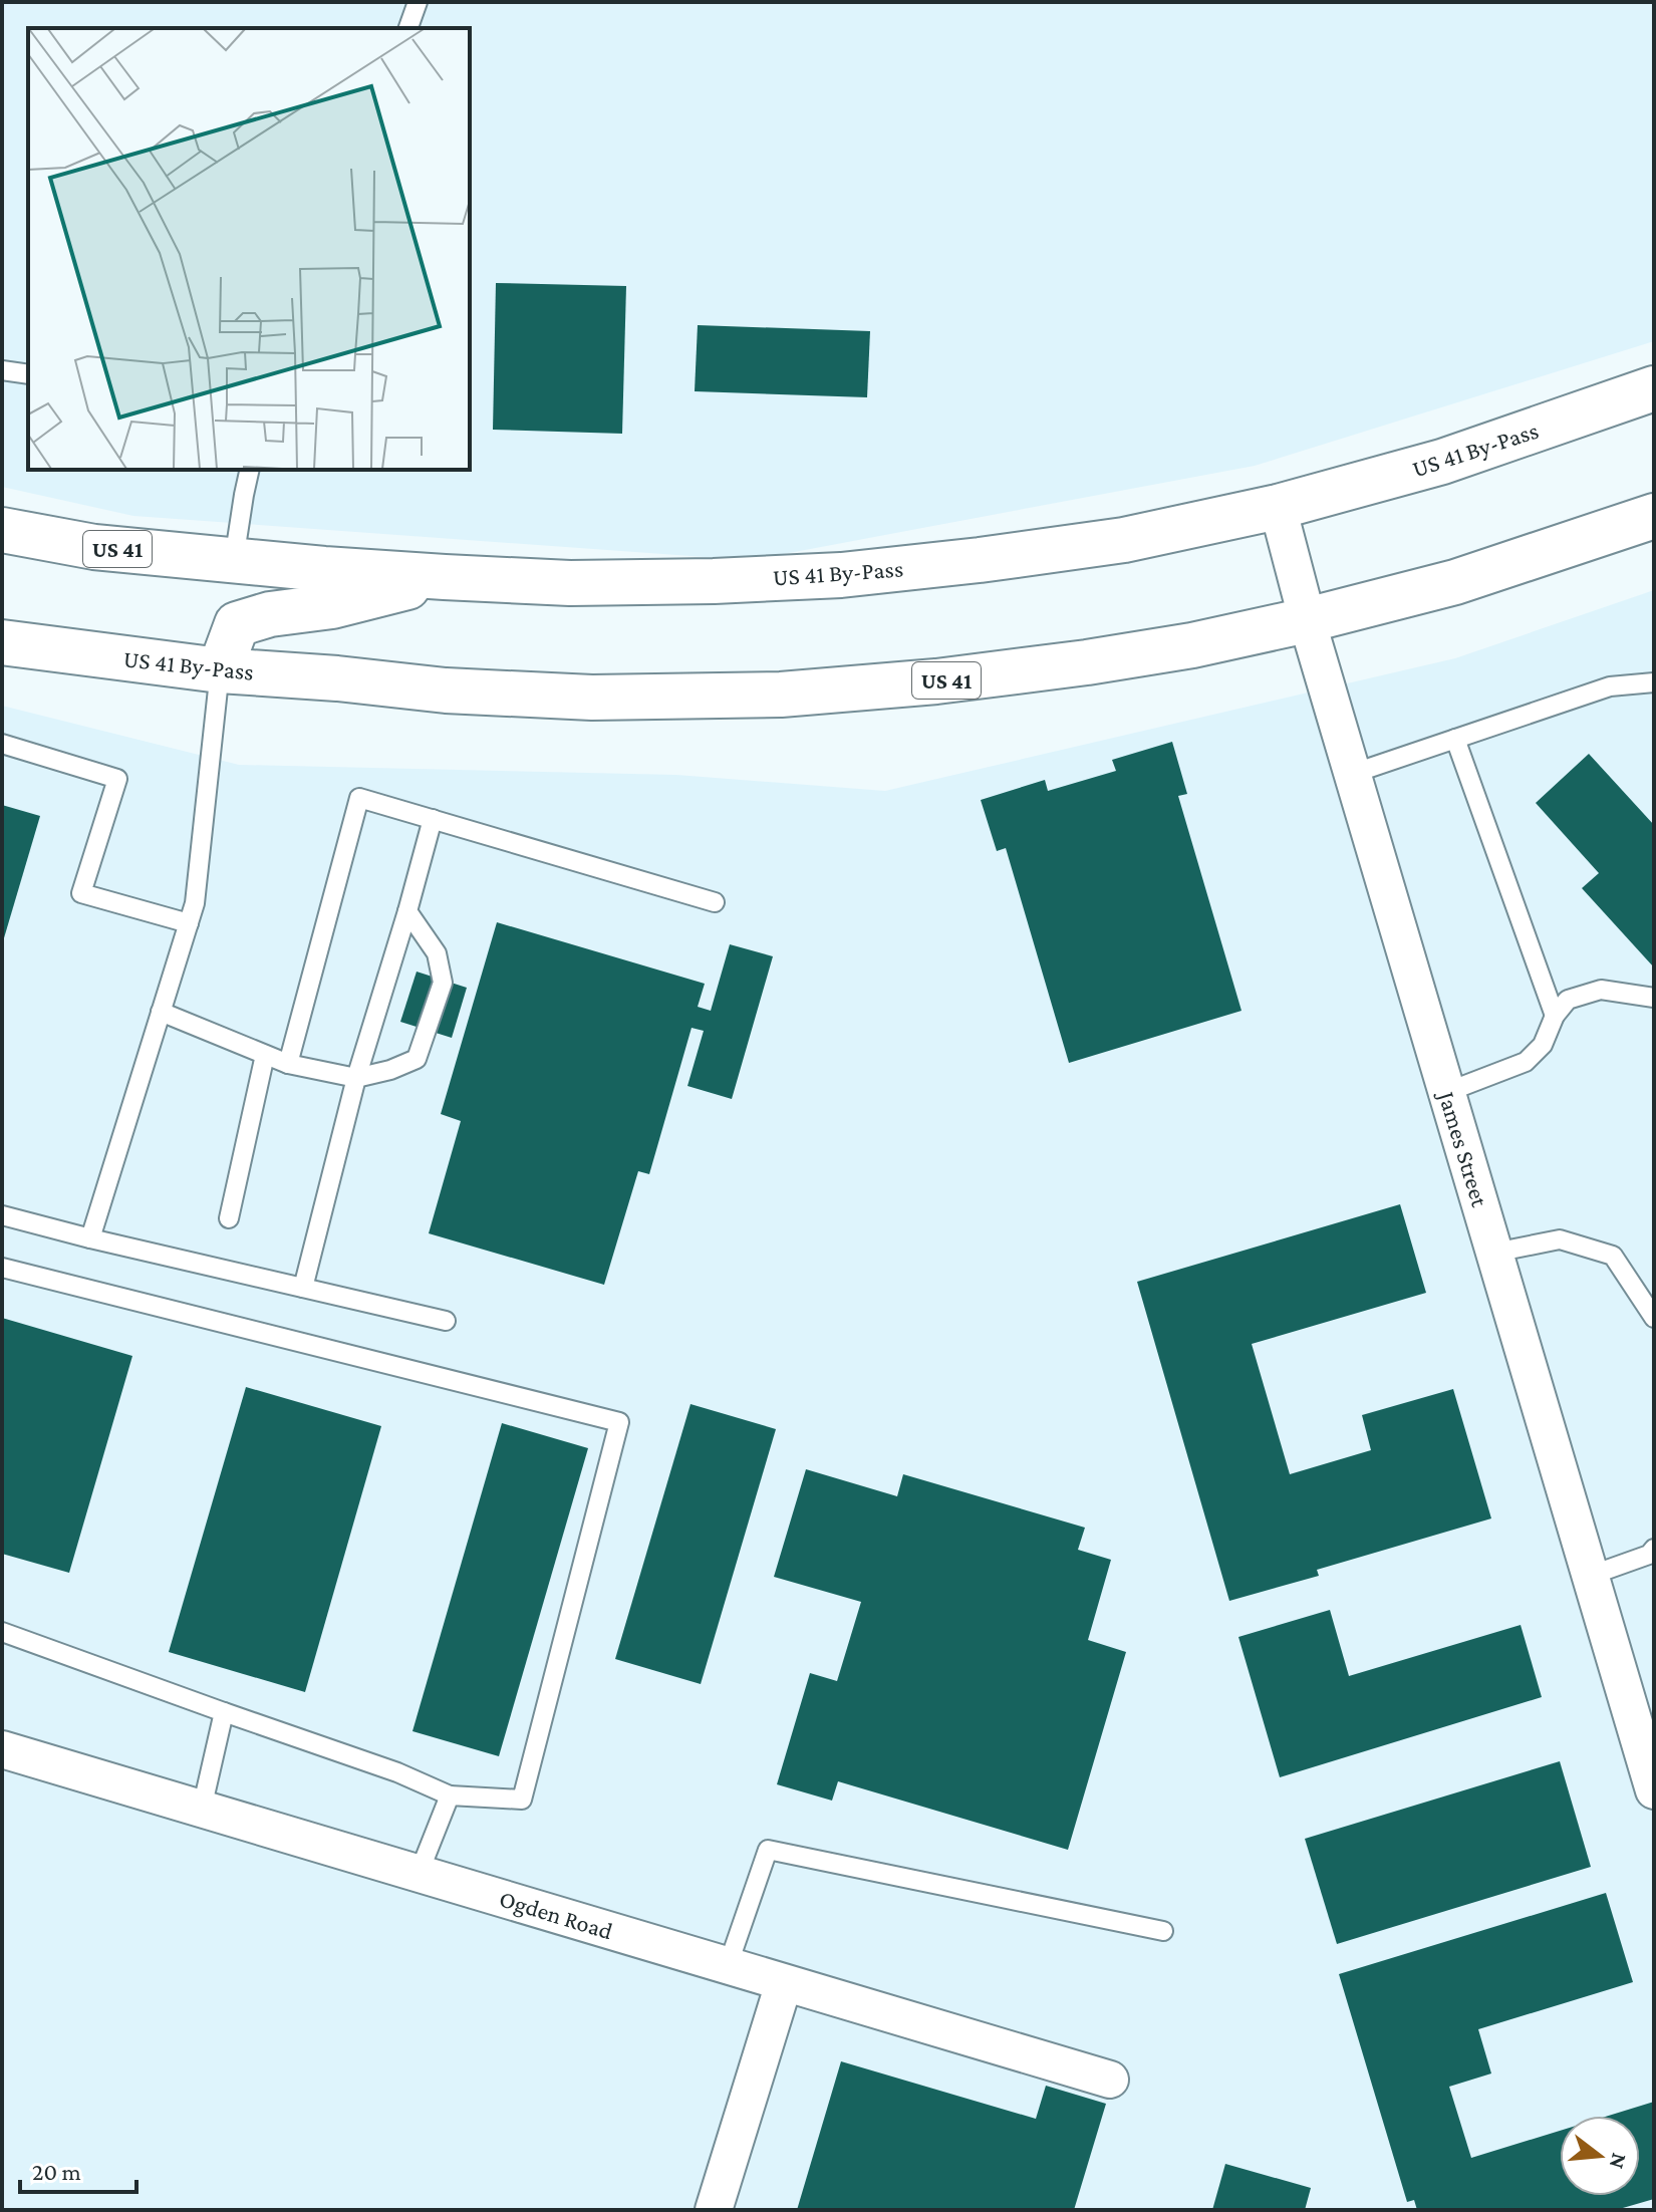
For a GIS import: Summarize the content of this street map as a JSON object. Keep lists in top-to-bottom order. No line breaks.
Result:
{"streets":{"main road":["US 41 By-Pass","US 41"],"street":["James Street","Ogden Road"]},"crossings":[["US 41 By-Pass","James Street"]],"scale_bar":"20 m","north":"right"}
